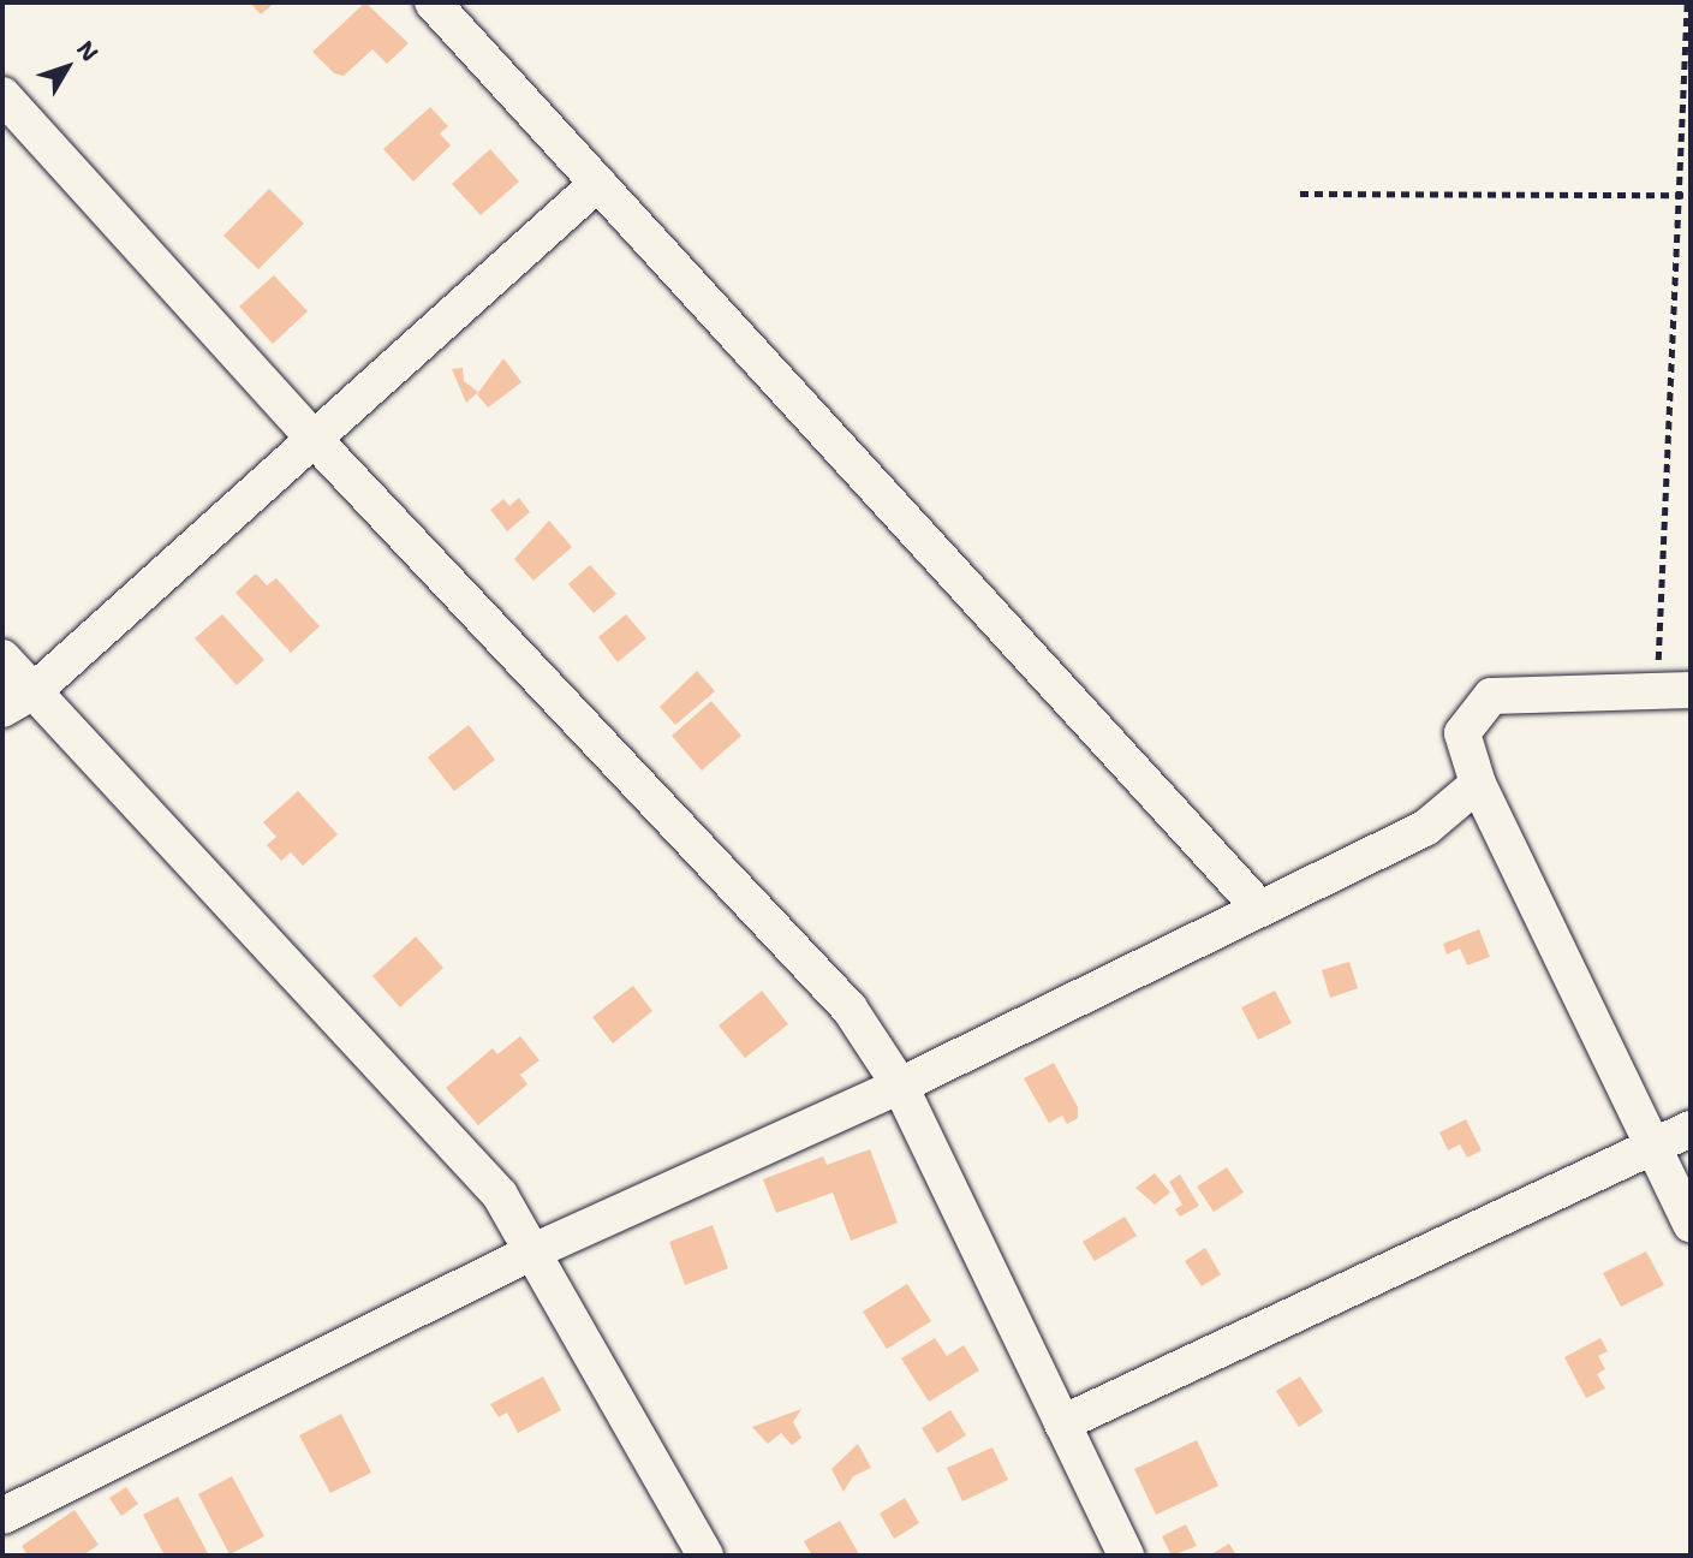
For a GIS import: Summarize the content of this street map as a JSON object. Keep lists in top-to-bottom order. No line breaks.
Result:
{"north":"top right"}
